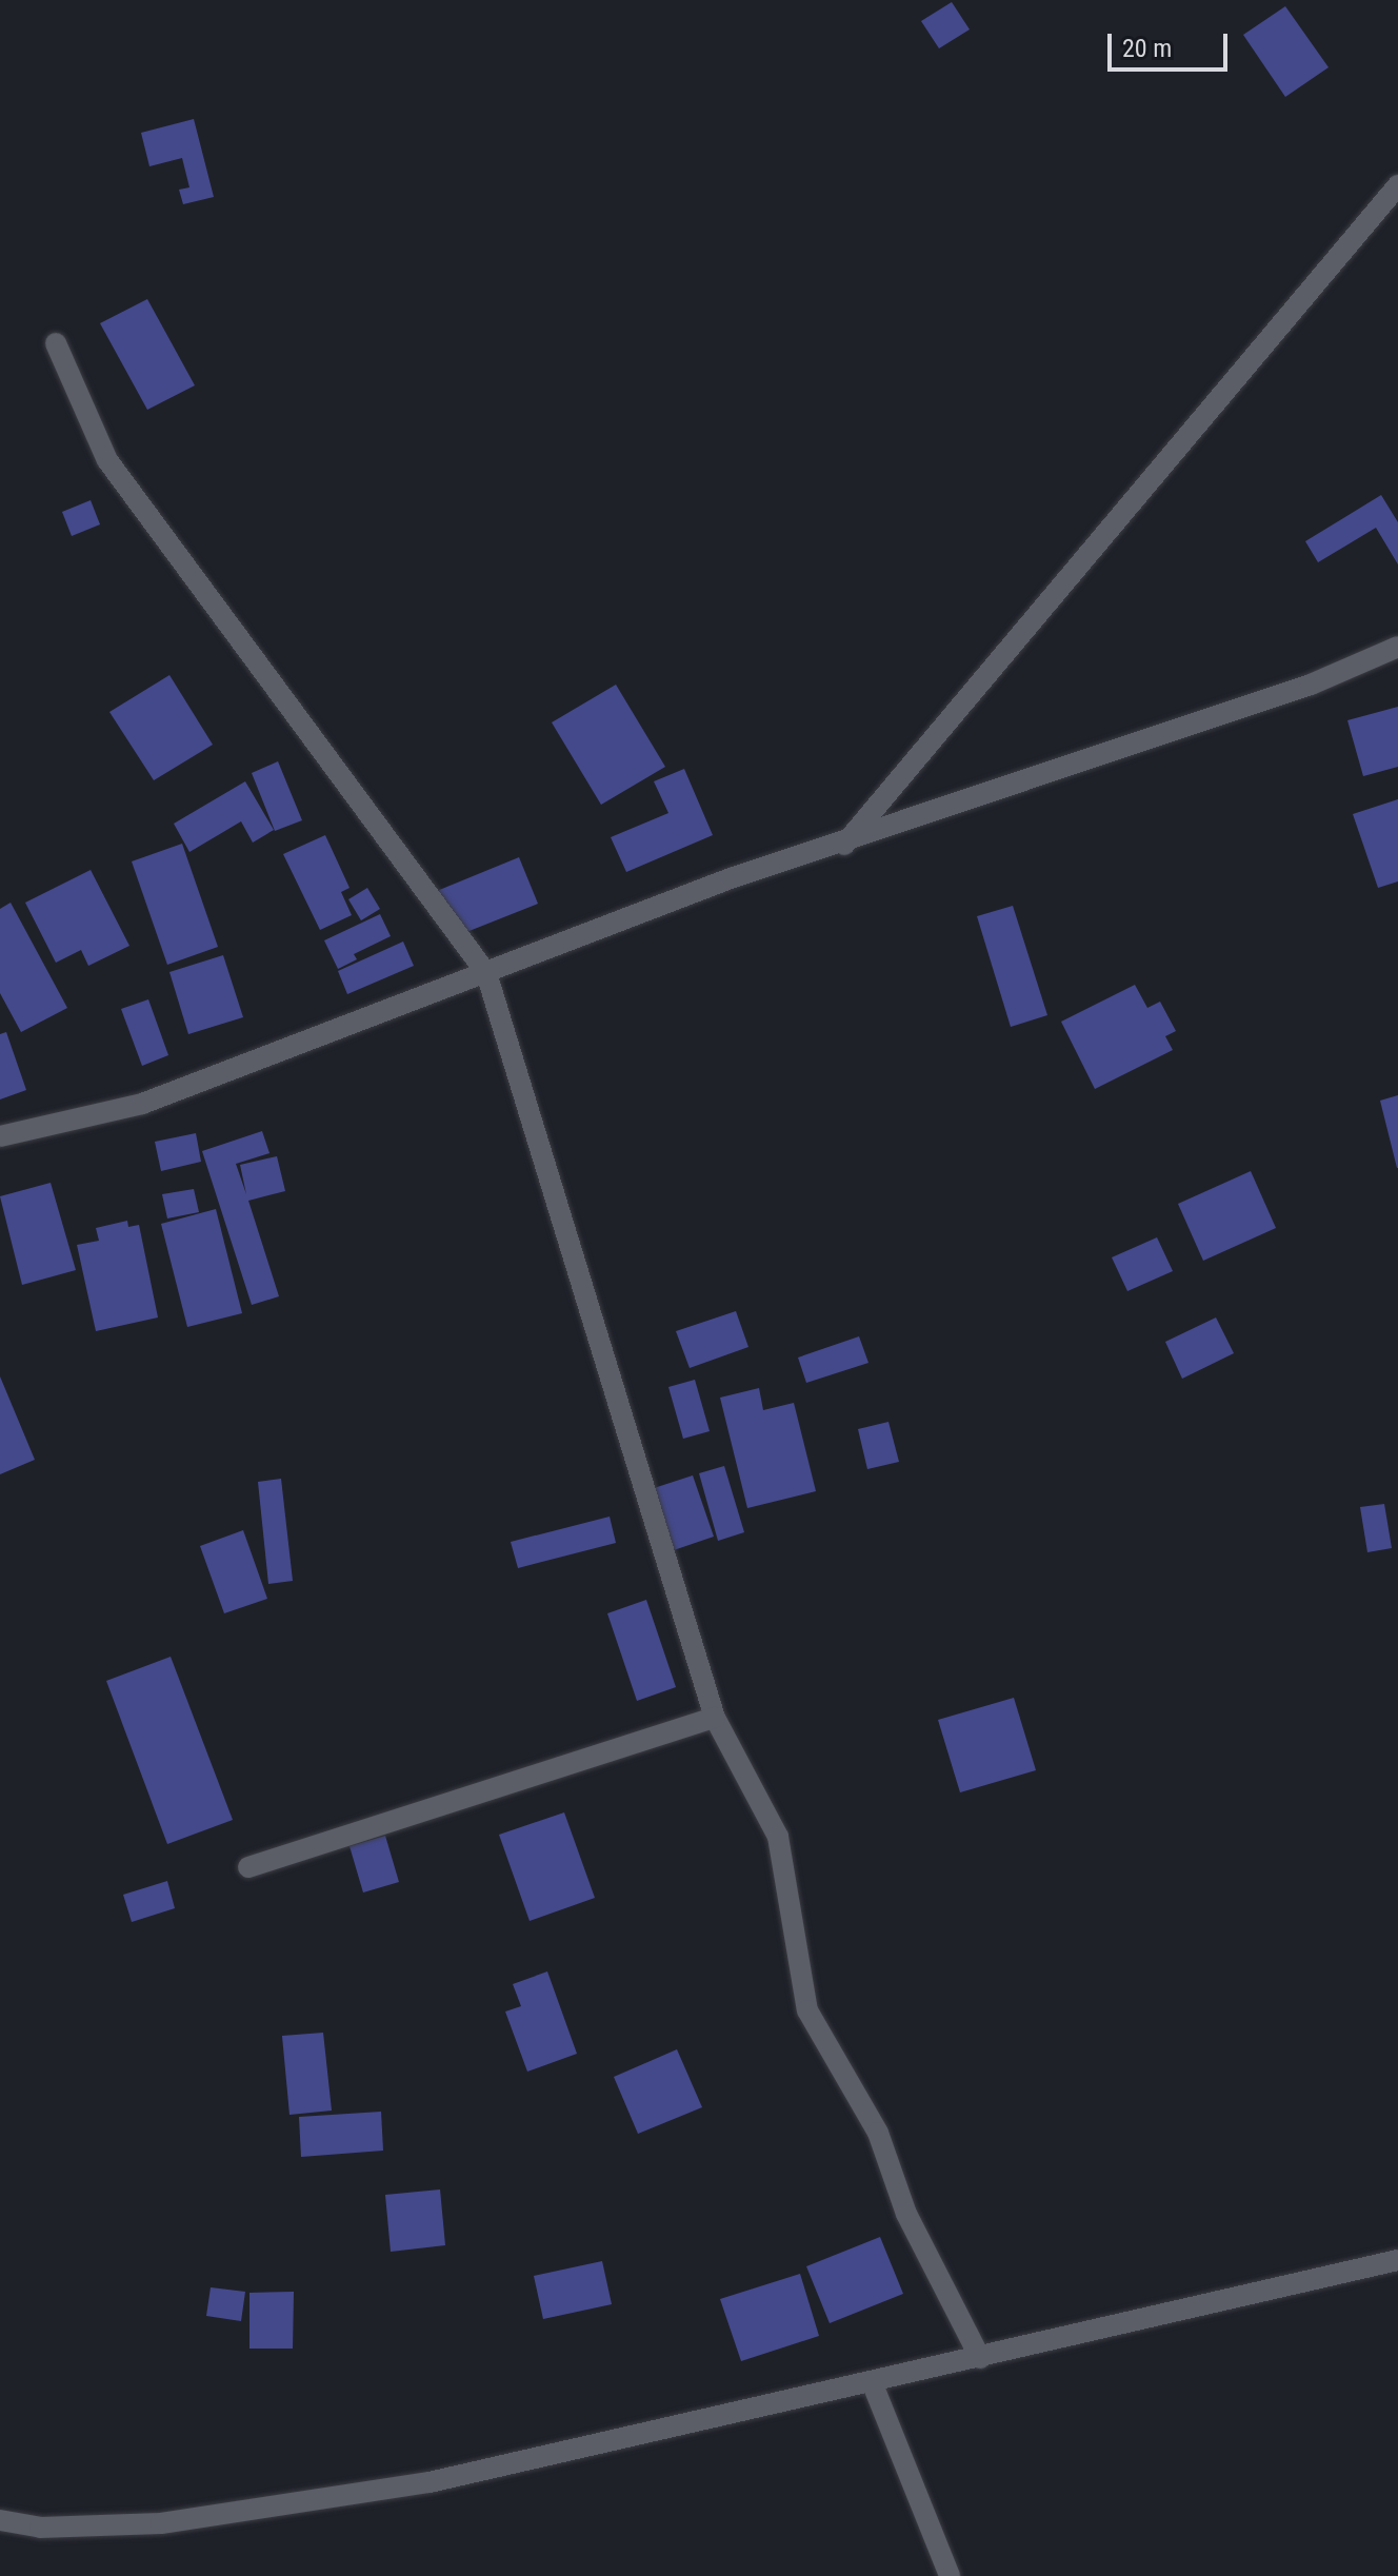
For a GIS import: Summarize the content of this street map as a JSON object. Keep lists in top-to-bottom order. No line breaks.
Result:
{"scale_bar":"20 m"}
